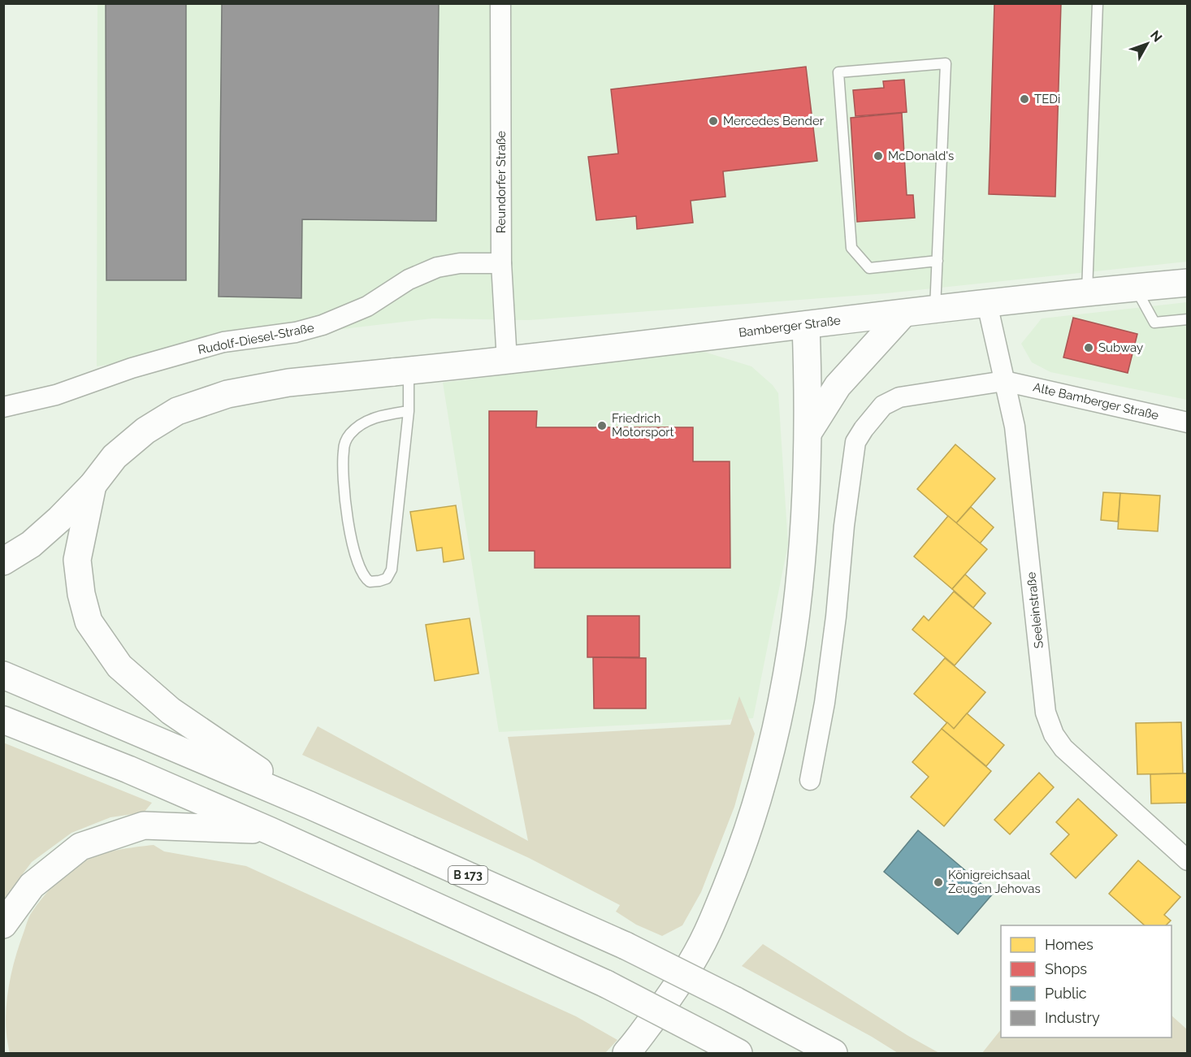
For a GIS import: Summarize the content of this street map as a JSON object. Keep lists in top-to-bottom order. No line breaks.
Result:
{"streets":{"main road":["Bamberger Straße","B 173"],"street":["Reundorfer Straße","Rudolf-Diesel-Straße","Alte Bamberger Straße","Seeleinstraße"]},"crossings":[["Reundorfer Straße","Bamberger Straße"],["Reundorfer Straße","Rudolf-Diesel-Straße"],["Bamberger Straße","Seeleinstraße"],["Alte Bamberger Straße","Seeleinstraße"]],"places":["TEDi","Mercedes Bender","McDonald's","Subway","Friedrich Motorsport","Königreichsaal Zeugen Jehovas"],"legend":["Homes","Shops","Public","Industry"],"north":"top right"}
